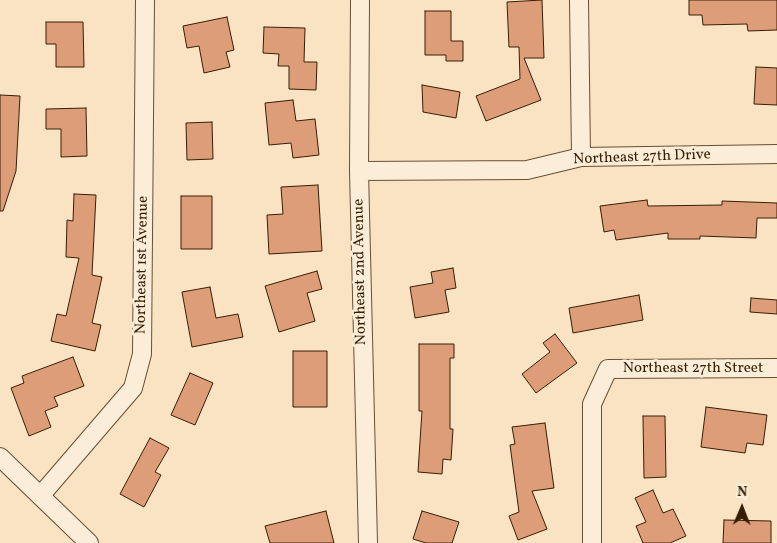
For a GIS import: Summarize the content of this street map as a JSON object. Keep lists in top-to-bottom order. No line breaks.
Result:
{"streets":{"street":["Northeast 27th Drive","Northeast 1st Avenue","Northeast 2nd Avenue","Northeast 27th Street"]},"crossings":[["Northeast 27th Drive","Northeast 2nd Avenue"]],"north":"top"}
